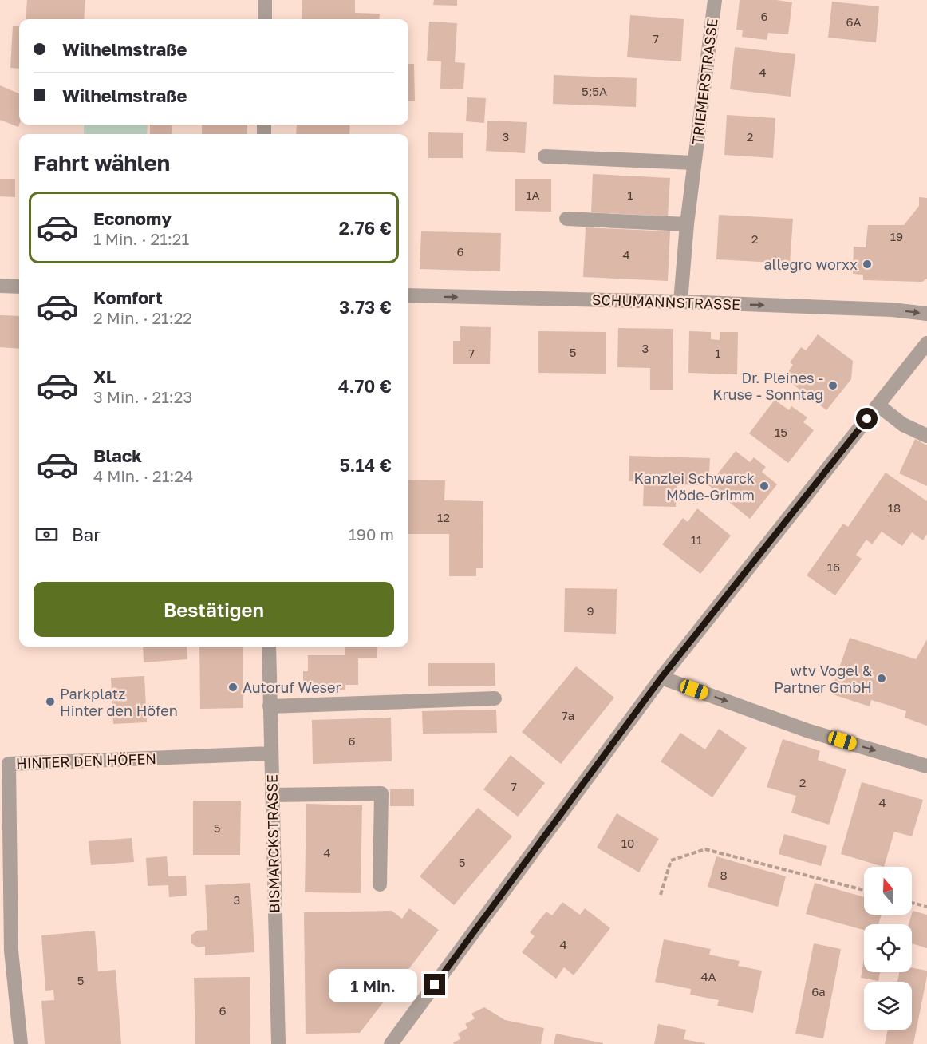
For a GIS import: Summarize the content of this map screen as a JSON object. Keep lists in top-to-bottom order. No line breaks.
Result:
{"streets":{"street":["TRIEMERSTRASSE","SCHUMANNSTRASSE","HINTER DEN HÖFEN","BISMARCKSTRASSE"]},"crossings":[["TRIEMERSTRASSE","SCHUMANNSTRASSE"],["HINTER DEN HÖFEN","BISMARCKSTRASSE"]],"one_way":["SCHUMANNSTRASSE"],"places":["allegro worxx","Dr. Pleines - Kruse - Sonntag","Kanzlei Schwarck Möde-Grimm","wtv Vogel & Partner GmbH","Autoruf Weser","Parkplatz Hinter den Höfen"],"house_numbers":["6","6A","7","4","5;5A","3","2","1A","1","19","2","6","4","3","5","7","1","15","18","12","11","16","9","7a","6","2","7","4","5","10","4","5","8","3","4","4A","5","6a","6"],"north":"top","page":{"banner":["Wilhelmstraße","Wilhelmstraße"],"heading":"Fahrt wählen","list":[{"name":"Economy","note":"1 Min. · 21:21","value":"2.76 €"},{"name":"Komfort","note":"2 Min. · 21:22","value":"3.73 €"},{"name":"XL","note":"3 Min. · 21:23","value":"4.70 €"},{"name":"Black","note":"4 Min. · 21:24","value":"5.14 €"}],"pay":["Bar","190 m"],"buttons":"Bestätigen","bubble":"1 Min."}}
